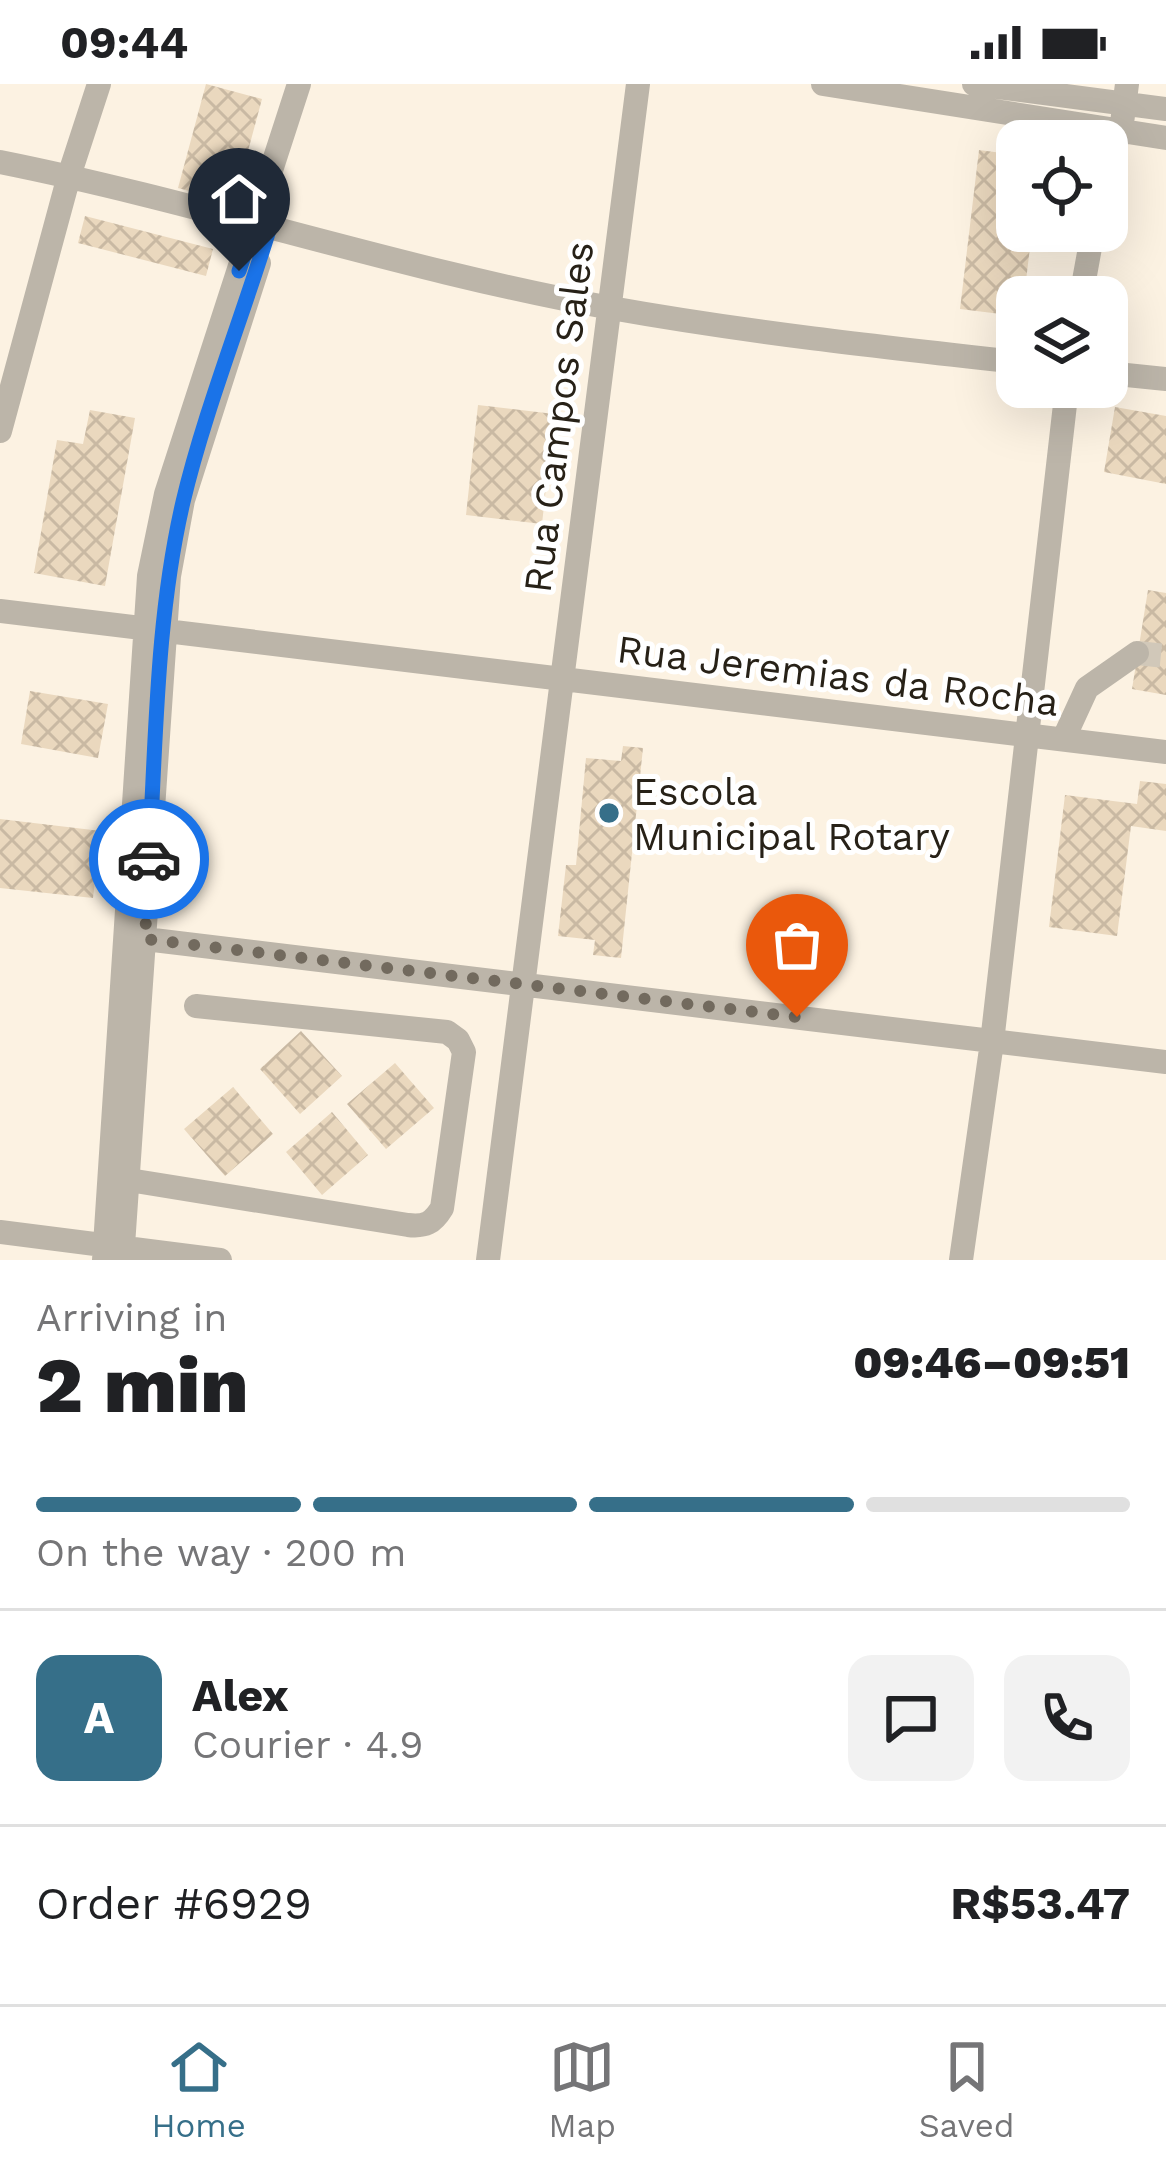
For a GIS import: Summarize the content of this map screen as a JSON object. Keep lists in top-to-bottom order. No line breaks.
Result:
{"streets":{"street":["Rua Campos Sales","Rua Jeremias da Rocha"]},"crossings":[["Rua Campos Sales","Rua Jeremias da Rocha"]],"places":["Escola Municipal Rotary"],"page":{"status":"09:44","heading":["2 min","Arriving in","09:46–09:51"],"panel":["Alex","Courier · 4.9","Order #6929","R$53.47"],"bar":"On the way · 200 m","round":"A","tabs":["Home","Map","Saved"]}}
